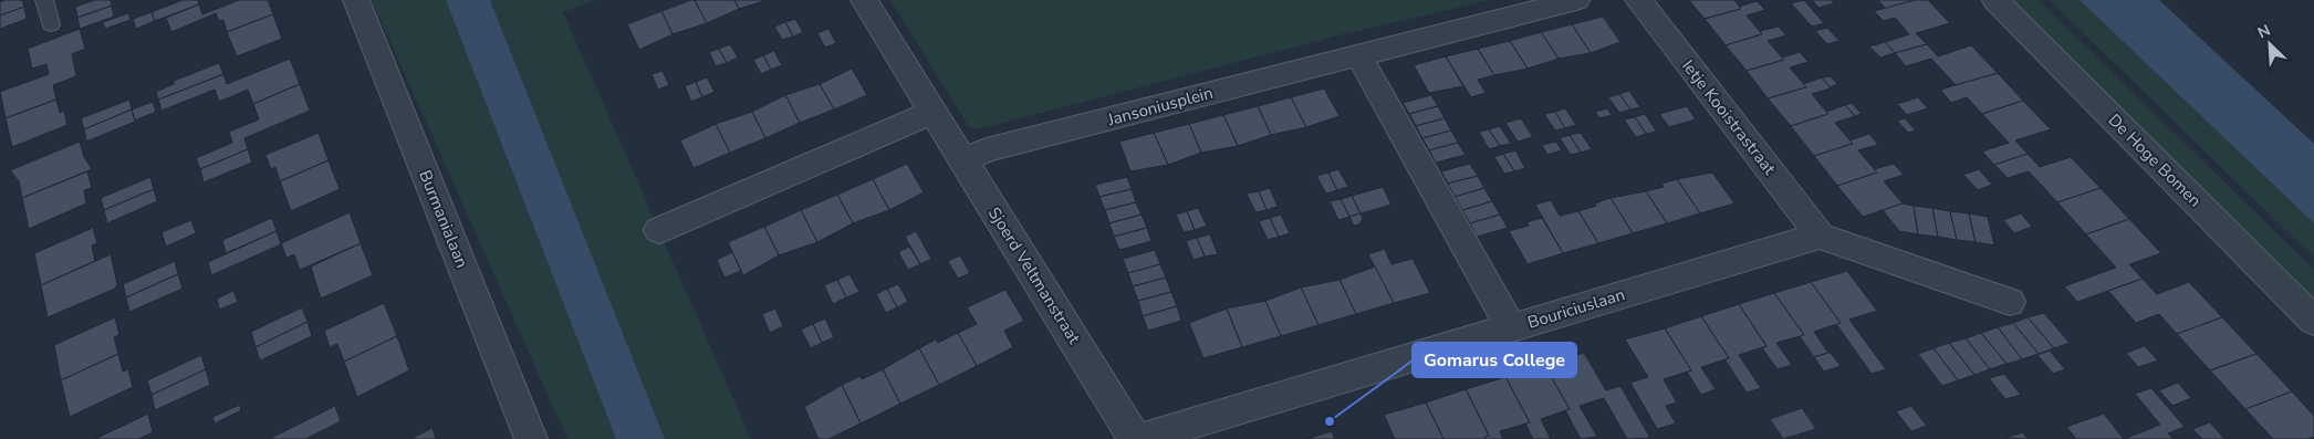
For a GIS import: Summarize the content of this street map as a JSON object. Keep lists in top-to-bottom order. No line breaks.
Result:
{"streets":{"street":["Jansoniusplein","Ietje Kooistrastraat","De Hoge Bomen","Burmanialaan","Sjoerd Veltmanstraat","Bouriciuslaan"]},"crossings":[["Jansoniusplein","Sjoerd Veltmanstraat"],["Ietje Kooistrastraat","Bouriciuslaan"]],"places":["Gomarus College"],"north":"top left"}
